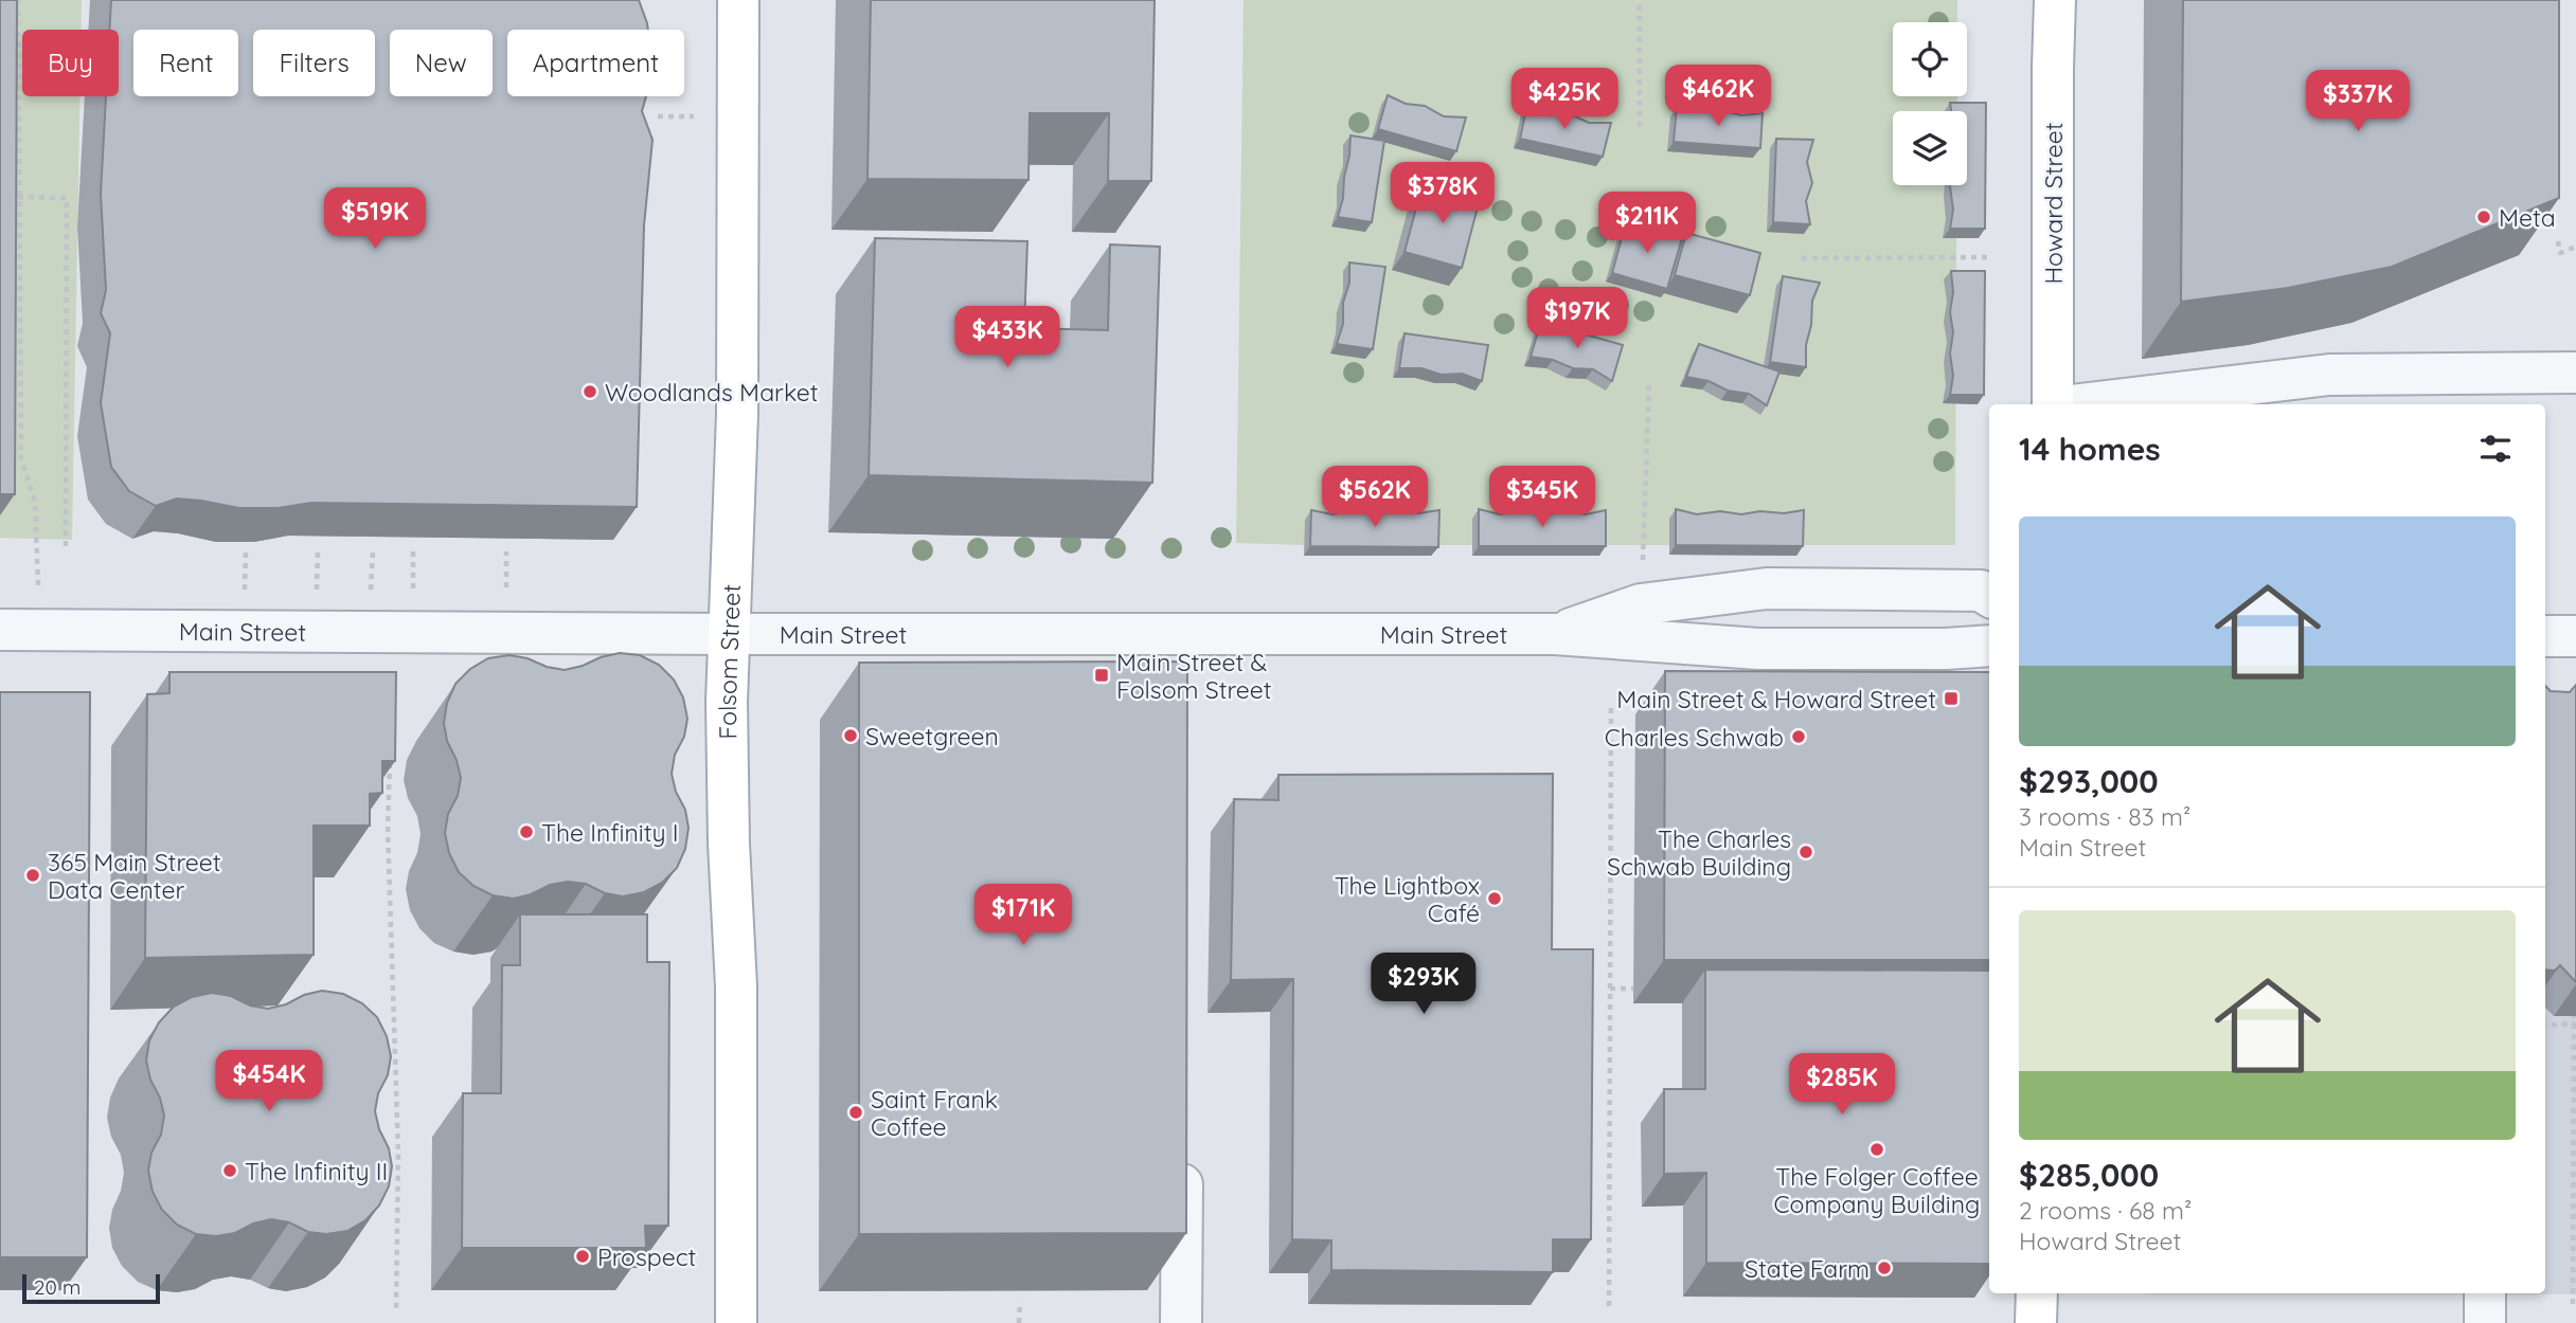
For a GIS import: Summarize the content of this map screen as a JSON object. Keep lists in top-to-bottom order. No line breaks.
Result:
{"streets":{"main road":["Howard Street","Folsom Street"],"street":["Main Street"]},"crossings":[["Main Street","Folsom Street"]],"places":{"other":["Meta","Woodlands Market","Sweetgreen","Charles Schwab","The Infinity I","The Charles Schwab Building","365 Main Street Data Center","The Lightbox Café","Saint Frank Coffee","The Folger Coffee Company Building","The Infinity II","Prospect","State Farm"],"transit":["Main Street & Folsom Street","Main Street & Howard Street"]},"scale_bar":"20 m","page":{"chip":["Buy","Rent","Filters","New","Apartment"],"price":["$462K","$425K","$337K","$378K","$519K","$211K","$197K","$433K","$562K","$345K","$171K","$293K","$454K","$285K"],"heading":"14 homes","list":[{"name":"$293,000","note":"3 rooms · 83 m² · Main Street"},{"name":"$285,000","note":"2 rooms · 68 m² · Howard Street"}],"scale":"20 m"}}
